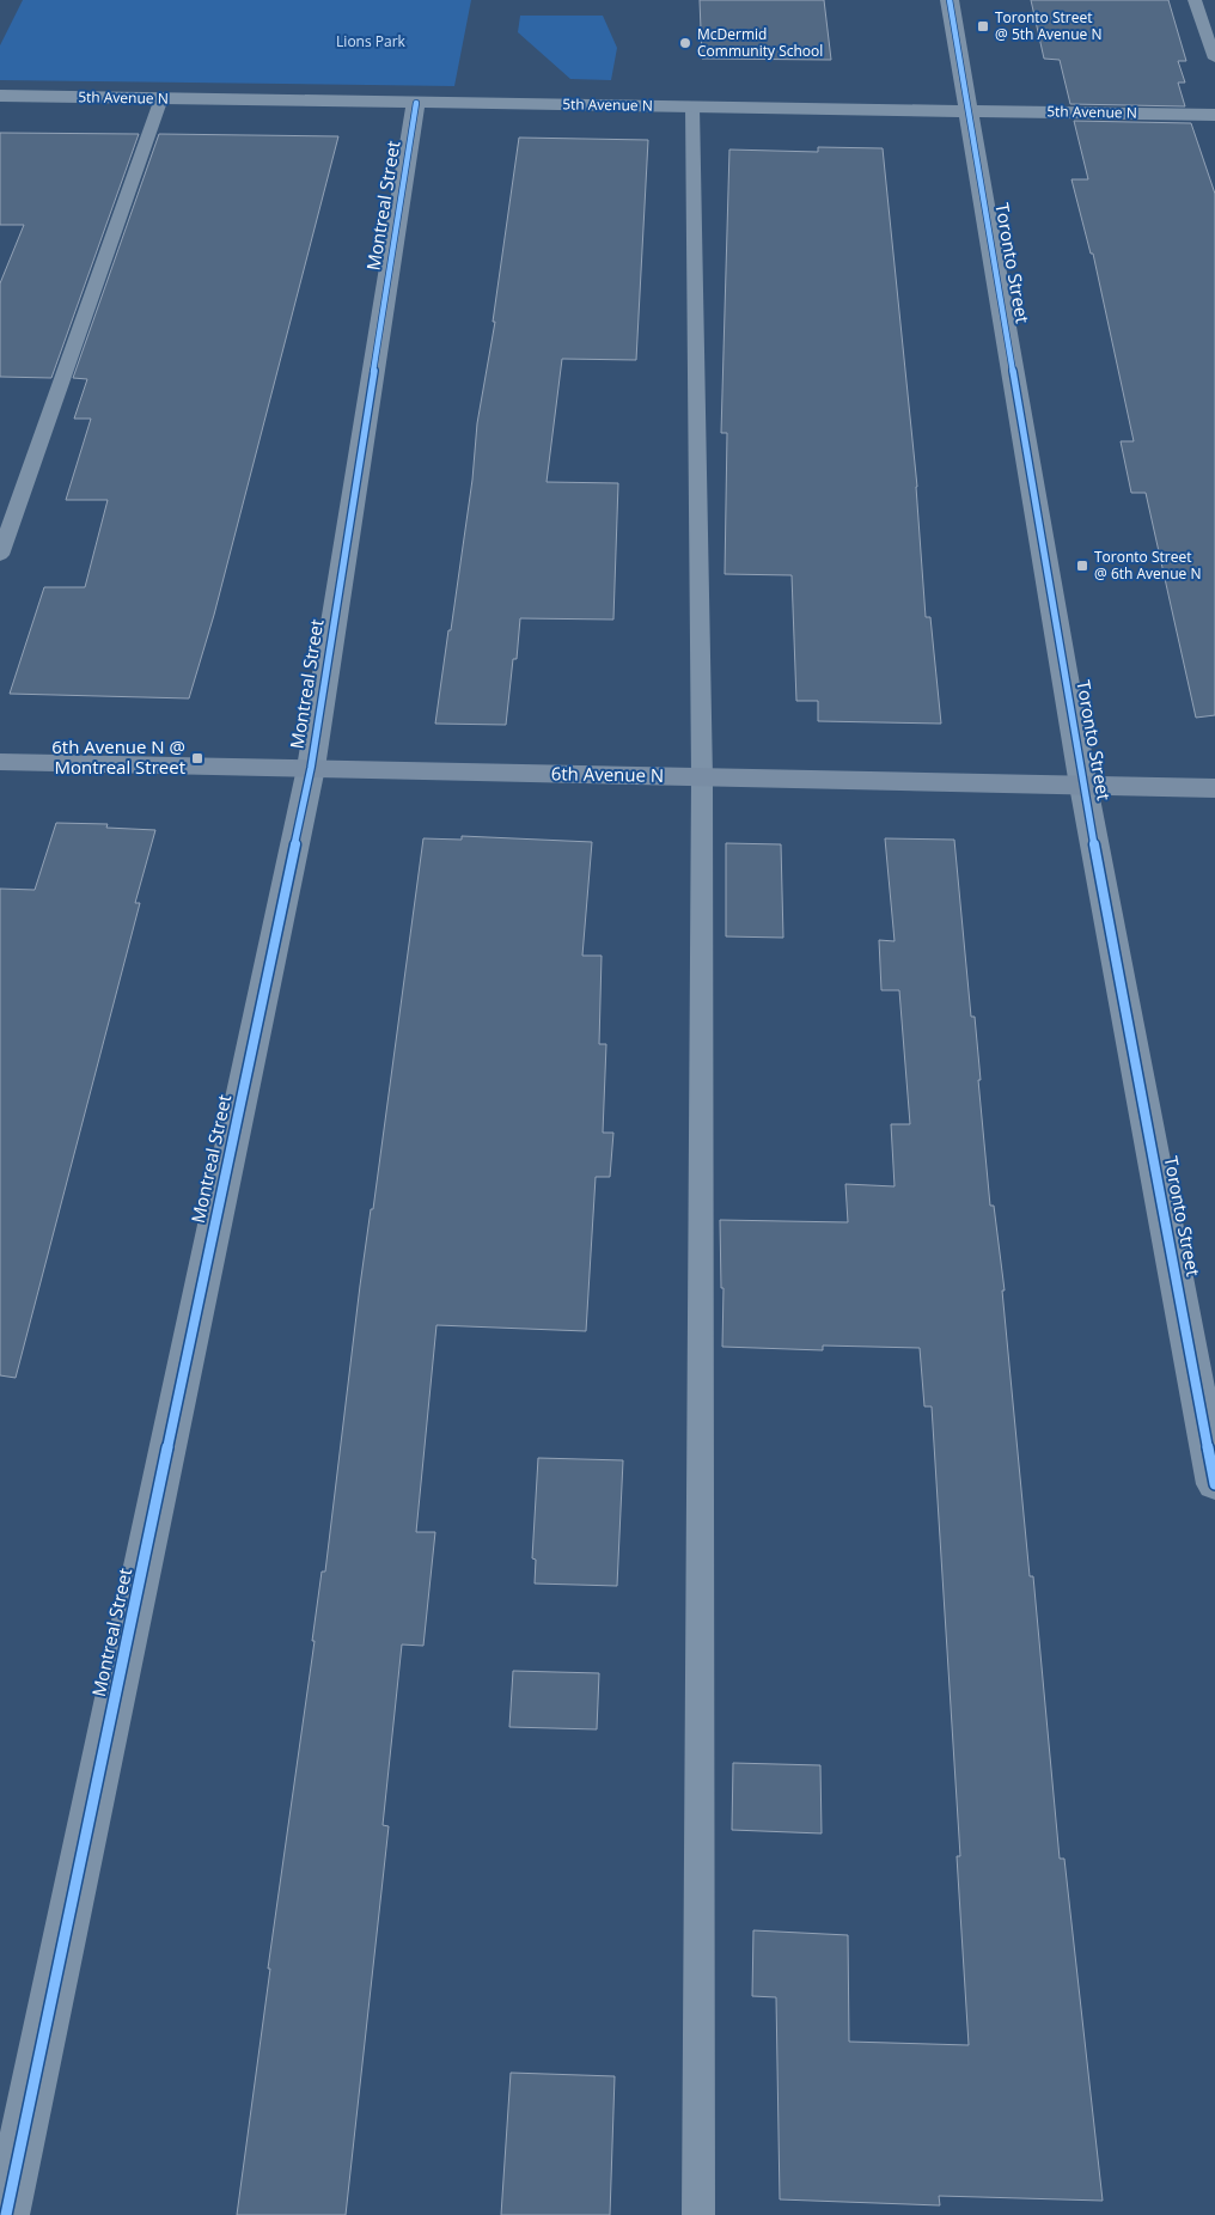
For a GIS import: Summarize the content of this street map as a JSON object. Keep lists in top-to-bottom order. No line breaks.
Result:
{"streets":{"street":["5th Avenue N","Montreal Street","Toronto Street","6th Avenue N"]},"crossings":[["5th Avenue N","Montreal Street"],["5th Avenue N","Toronto Street"],["Montreal Street","6th Avenue N"],["Toronto Street","6th Avenue N"]],"parks":["Lions Park"],"places":{"transit":["Toronto Street @ 5th Avenue N","Toronto Street @ 6th Avenue N","6th Avenue N @ Montreal Street"],"other":["McDermid Community School"]}}
